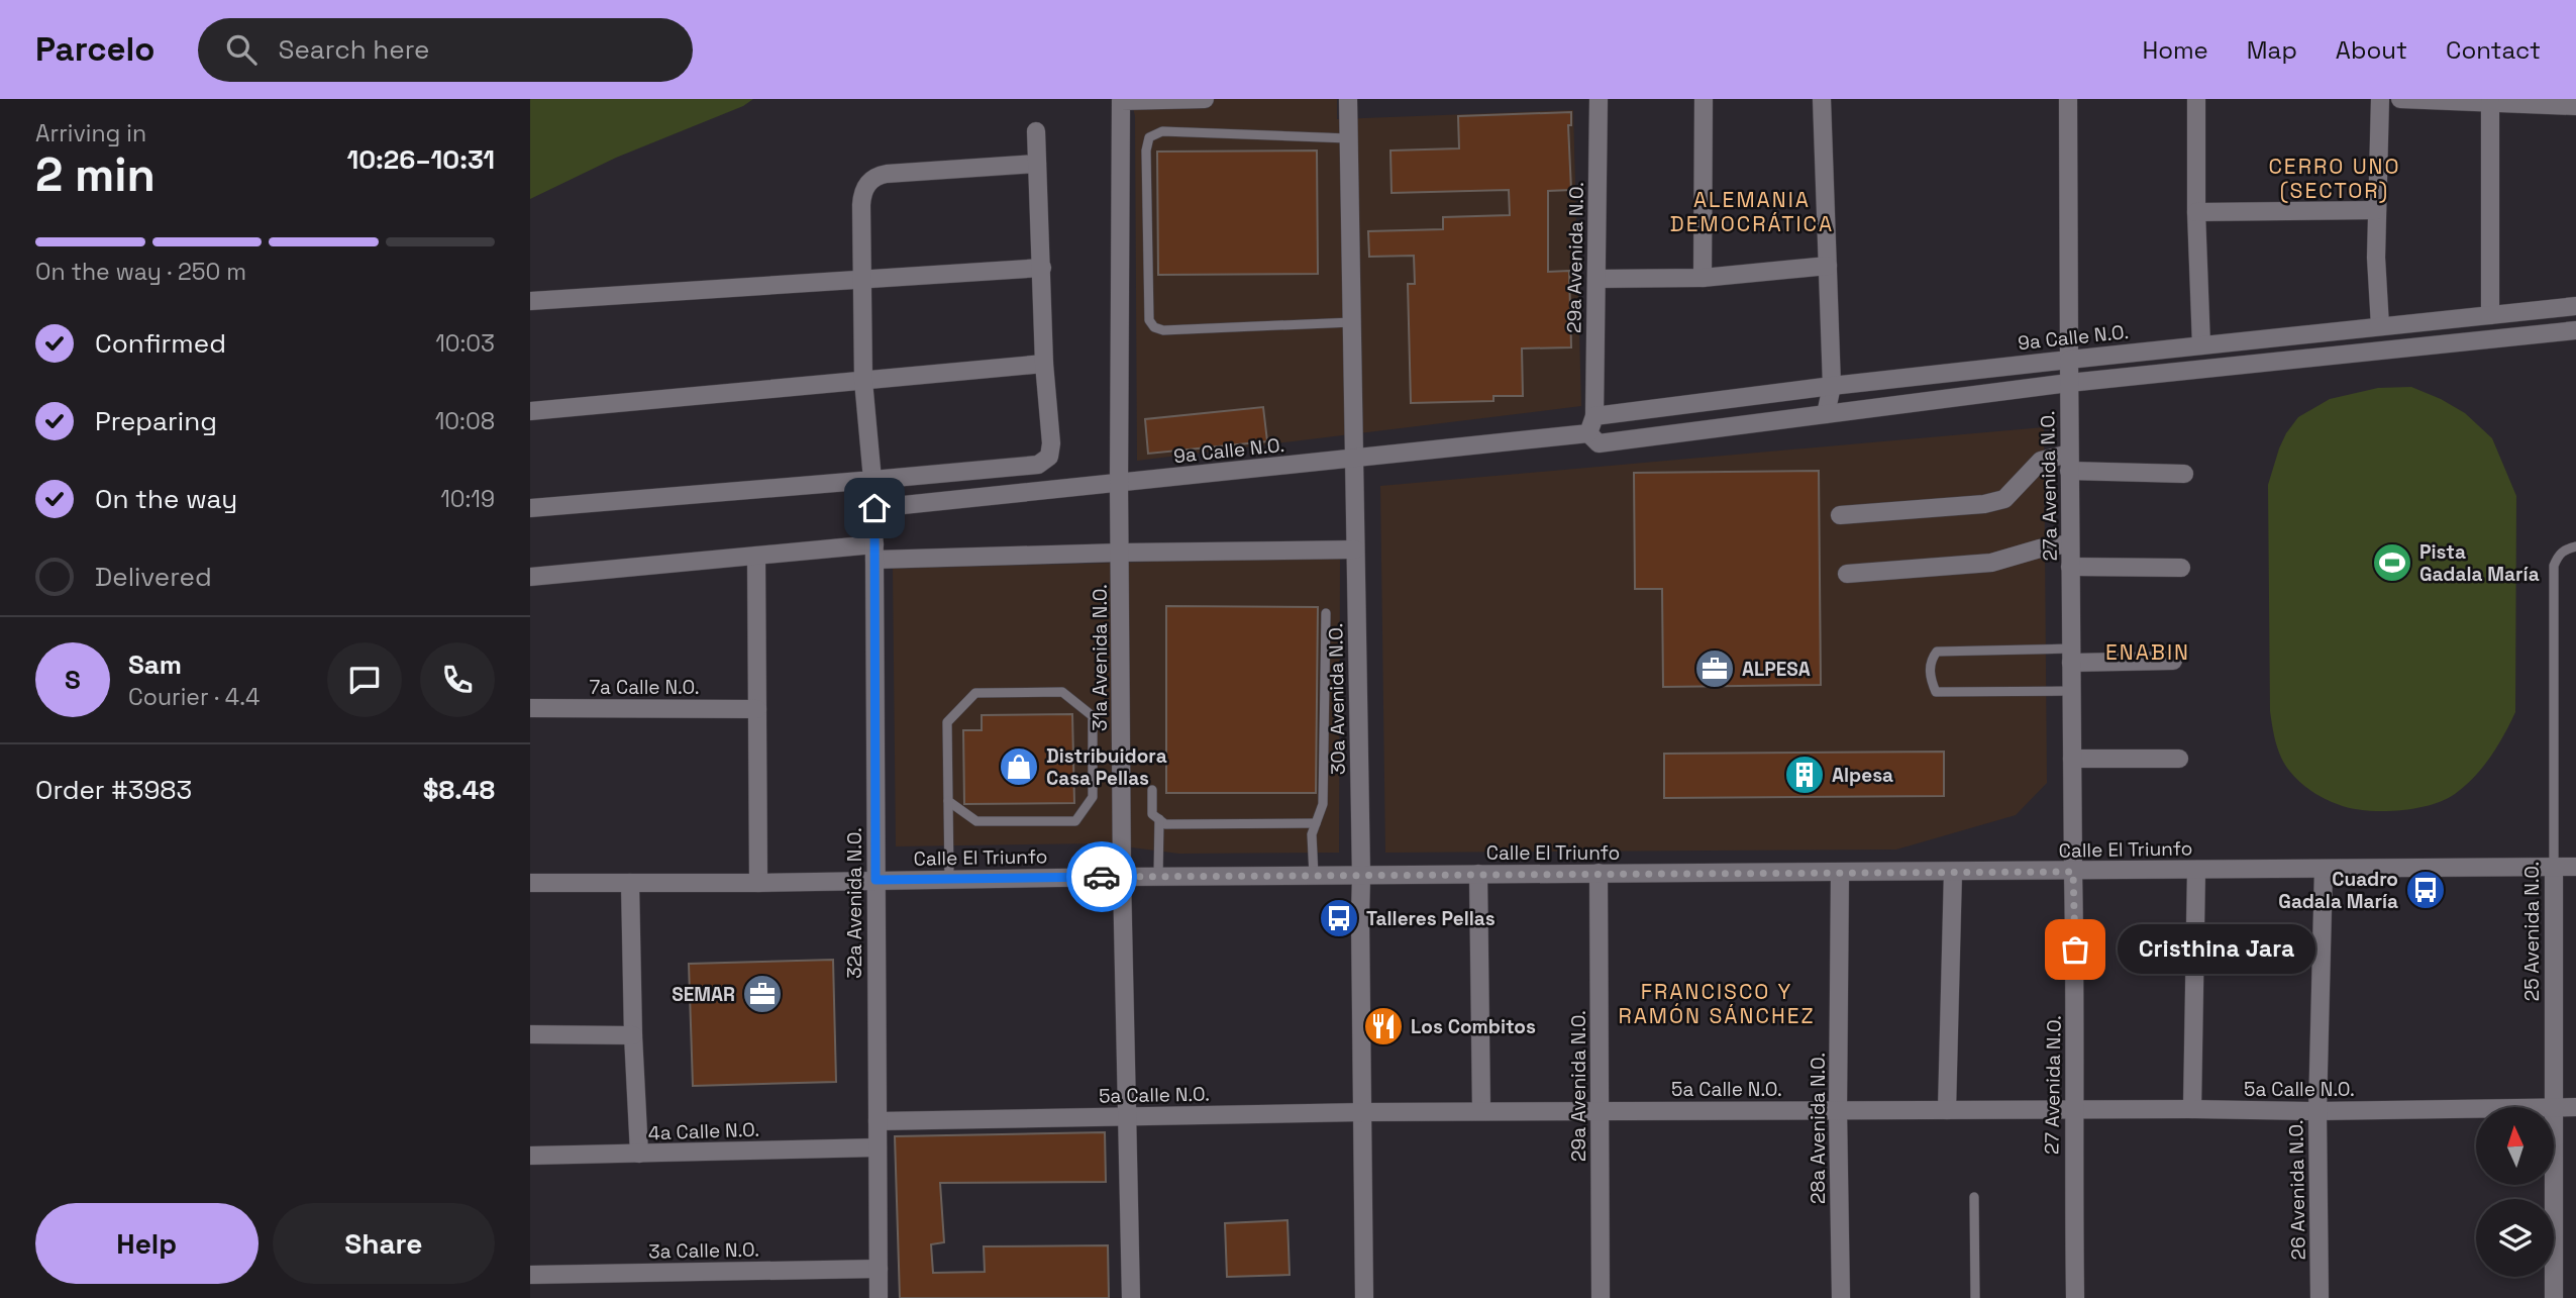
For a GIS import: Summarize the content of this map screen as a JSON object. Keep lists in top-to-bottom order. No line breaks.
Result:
{"streets":{"street":["29a Avenida N.O.","9a Calle N.O.","27a Avenida N.O.","31a Avenida N.O.","7a Calle N.O.","30a Avenida N.O.","Calle El Triunfo","32a Avenida N.O.","25 Avenida N.O.","27 Avenida N.O.","5a Calle N.O.","28a Avenida N.O.","4a Calle N.O.","26 Avenida N.O.","3a Calle N.O."]},"crossings":[["29a Avenida N.O.","9a Calle N.O."],["29a Avenida N.O.","Calle El Triunfo"],["29a Avenida N.O.","5a Calle N.O."],["9a Calle N.O.","27a Avenida N.O."],["9a Calle N.O.","31a Avenida N.O."],["9a Calle N.O.","30a Avenida N.O."],["9a Calle N.O.","32a Avenida N.O."],["27a Avenida N.O.","Calle El Triunfo"],["27a Avenida N.O.","27 Avenida N.O."],["31a Avenida N.O.","Calle El Triunfo"],["31a Avenida N.O.","5a Calle N.O."],["30a Avenida N.O.","Calle El Triunfo"],["30a Avenida N.O.","5a Calle N.O."],["Calle El Triunfo","32a Avenida N.O."],["Calle El Triunfo","25 Avenida N.O."],["Calle El Triunfo","27 Avenida N.O."],["Calle El Triunfo","28a Avenida N.O."],["Calle El Triunfo","26 Avenida N.O."],["32a Avenida N.O.","5a Calle N.O."],["32a Avenida N.O.","4a Calle N.O."],["32a Avenida N.O.","3a Calle N.O."],["27 Avenida N.O.","5a Calle N.O."],["5a Calle N.O.","28a Avenida N.O."],["5a Calle N.O.","26 Avenida N.O."]],"districts":["CERRO UNO (SECTOR)","ALEMANIA DEMOCRÁTICA","ENABIN","FRANCISCO Y RAMÓN SÁNCHEZ"],"places":{"sports":["Pista Gadala María"],"office":["ALPESA","SEMAR"],"shop":["Distribuidora Casa Pellas"],"building":["Alpesa"],"bus stop":["Cuadro Gadala María","Talleres Pellas"],"other":["Cristhina Jara"],"restaurant":["Los Combitos"]},"north":"top","page":{"header":"Parcelo","search":"Search here","nav":["Home","Map","About","Contact"],"heading":["2 min","Arriving in","10:26–10:31"],"panel":["Sam","Courier · 4.4","Order #3983","$8.48"],"bar":"On the way · 250 m","list":[["Confirmed","10:03"],["Preparing","10:08"],["On the way","10:19"],"Delivered"],"round":"S","bubble":"Cristhina Jara","buttons":["Help","Share"]}}
